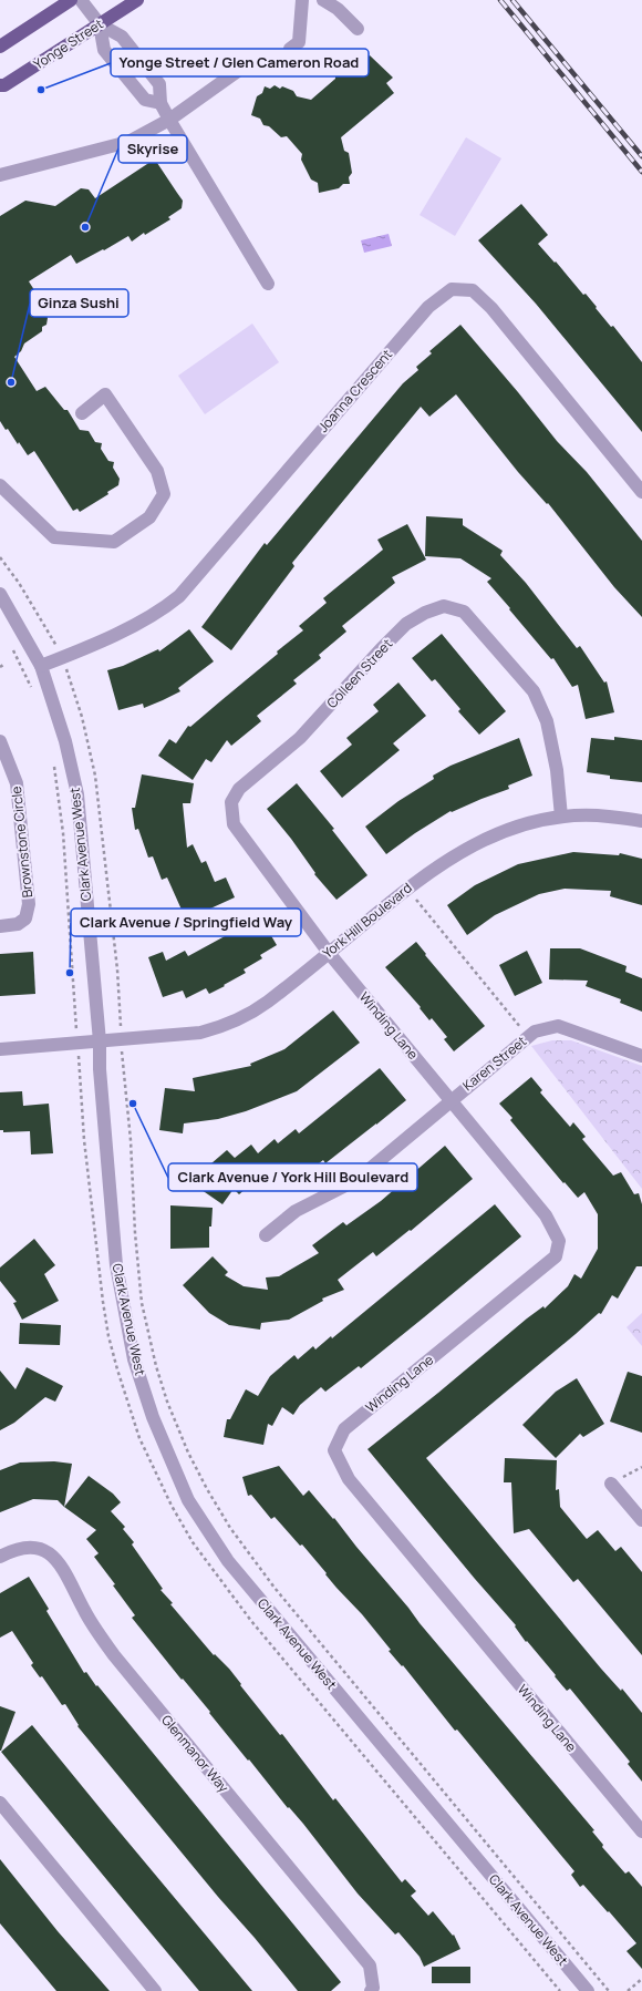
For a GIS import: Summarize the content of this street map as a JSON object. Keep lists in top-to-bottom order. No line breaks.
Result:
{"streets":{"main road":["Yonge Street"],"street":["Joanna Crescent","Colleen Street","Brownstone Circle","Clark Avenue West","York Hill Boulevard","Winding Lane","Karen Street","Glenmanor Way"]},"crossings":[["Joanna Crescent","Clark Avenue West"],["Colleen Street","York Hill Boulevard"],["Colleen Street","Winding Lane"],["Clark Avenue West","York Hill Boulevard"],["York Hill Boulevard","Winding Lane"],["Winding Lane","Karen Street"]],"places":["Yonge Street / Glen Cameron Road","Skyrise","Ginza Sushi","Clark Avenue / Springfield Way","Clark Avenue / York Hill Boulevard"]}
